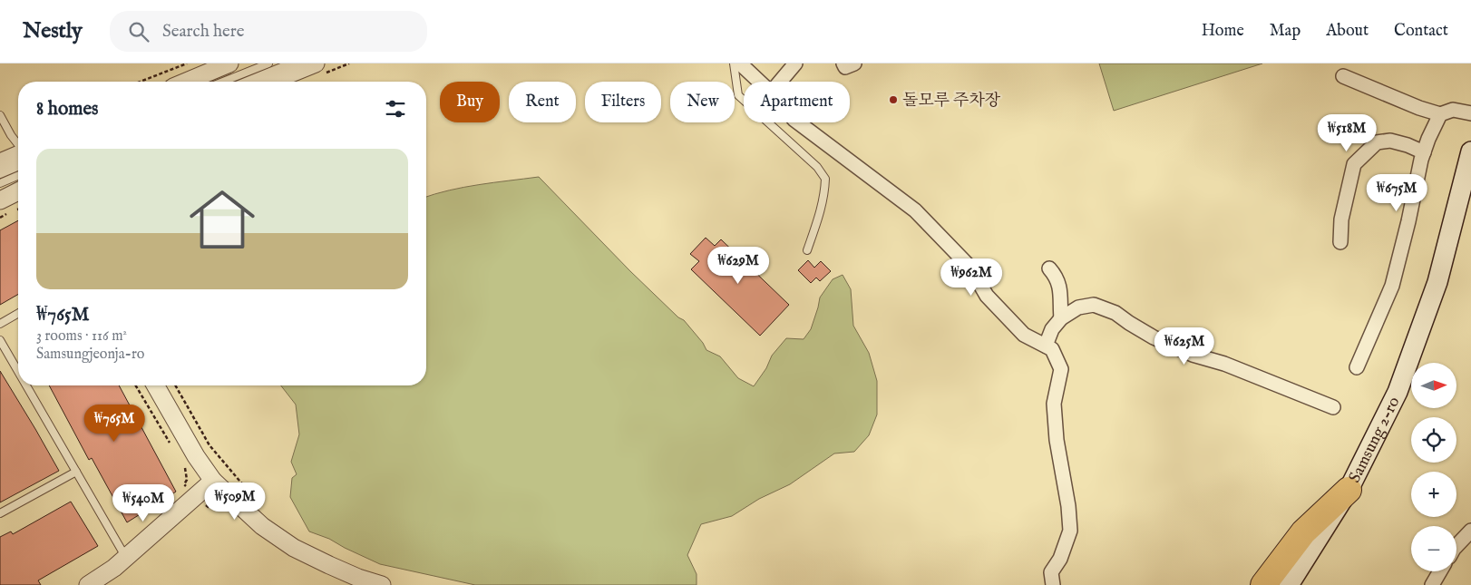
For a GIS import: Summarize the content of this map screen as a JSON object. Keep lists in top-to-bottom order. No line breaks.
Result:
{"streets":{"main road":["Samsung 2-ro"]},"places":["돌모루 주차장"],"north":"right","page":{"header":"Nestly","search":"Search here","nav":["Home","Map","About","Contact"],"chip":["Buy","Rent","Filters","New","Apartment"],"heading":"8 homes","price":["₩518M","₩675M","₩629M","₩962M","₩625M","₩765M","₩509M","₩540M"],"list":[{"name":"₩765M","note":"3 rooms · 116 m² · Samsungjeonja-ro"}],"map_buttons":["+","−"]}}
